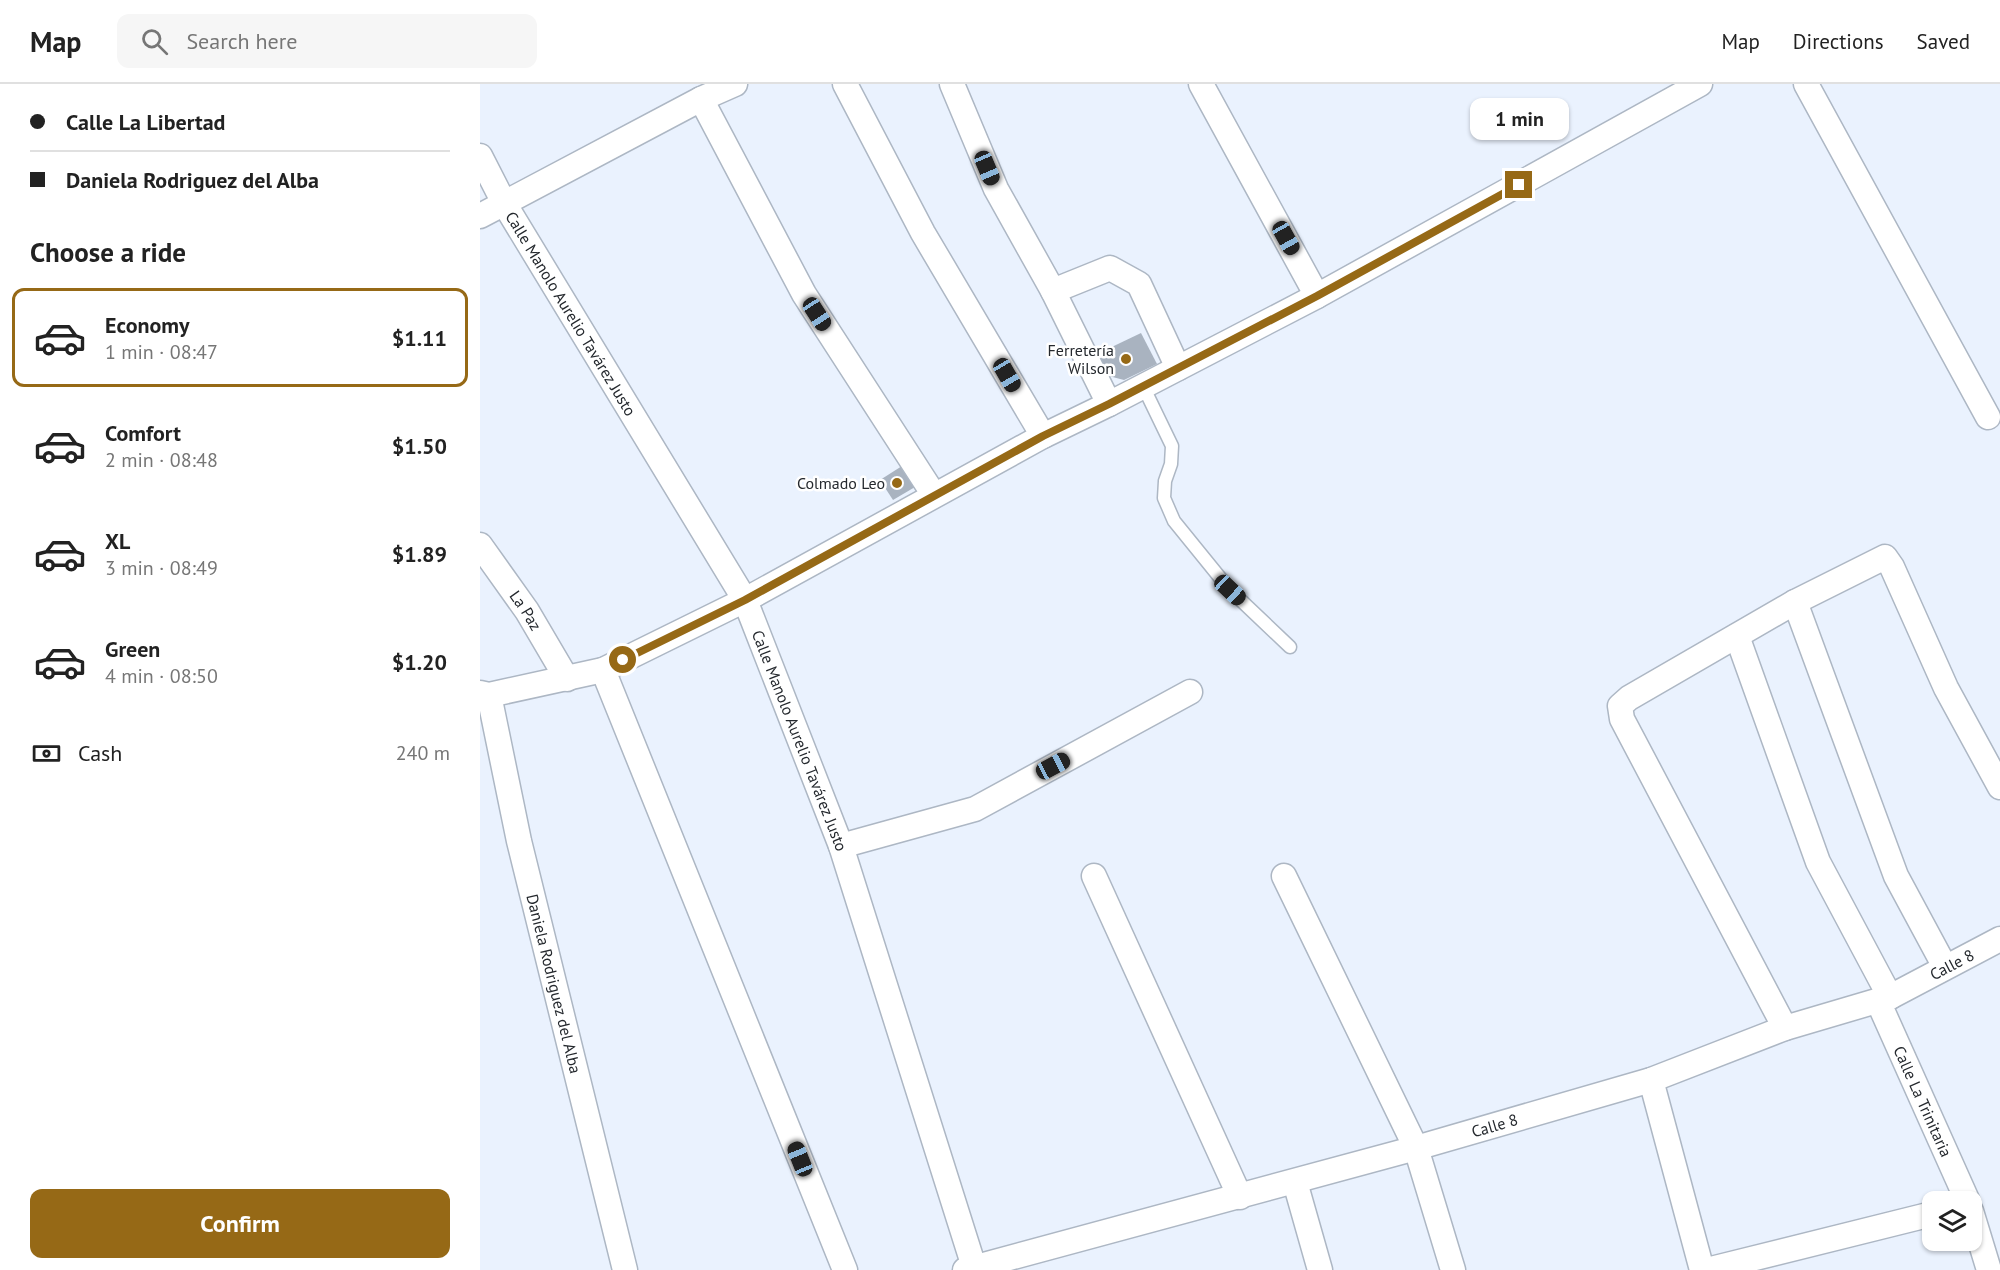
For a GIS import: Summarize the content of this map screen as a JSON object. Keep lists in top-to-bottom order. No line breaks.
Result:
{"streets":{"street":["Calle Manolo Aurelio Tavárez Justo","La Paz","Calle 8","Daniela Rodriguez del Alba","Calle La Trinitaria"]},"crossings":[["Calle Manolo Aurelio Tavárez Justo","Calle 8"],["Calle 8","Calle La Trinitaria"]],"places":["Ferretería Wilson","Colmado Leo"],"page":{"header":"Map","search":"Search here","nav":["Map","Directions","Saved"],"banner":["Calle La Libertad","Daniela Rodriguez del Alba"],"bubble":"1 min","heading":"Choose a ride","list":[{"name":"Economy","note":"1 min · 08:47","value":"$1.11"},{"name":"Comfort","note":"2 min · 08:48","value":"$1.50"},{"name":"XL","note":"3 min · 08:49","value":"$1.89"},{"name":"Green","note":"4 min · 08:50","value":"$1.20"}],"pay":["Cash","240 m"],"buttons":"Confirm"}}
